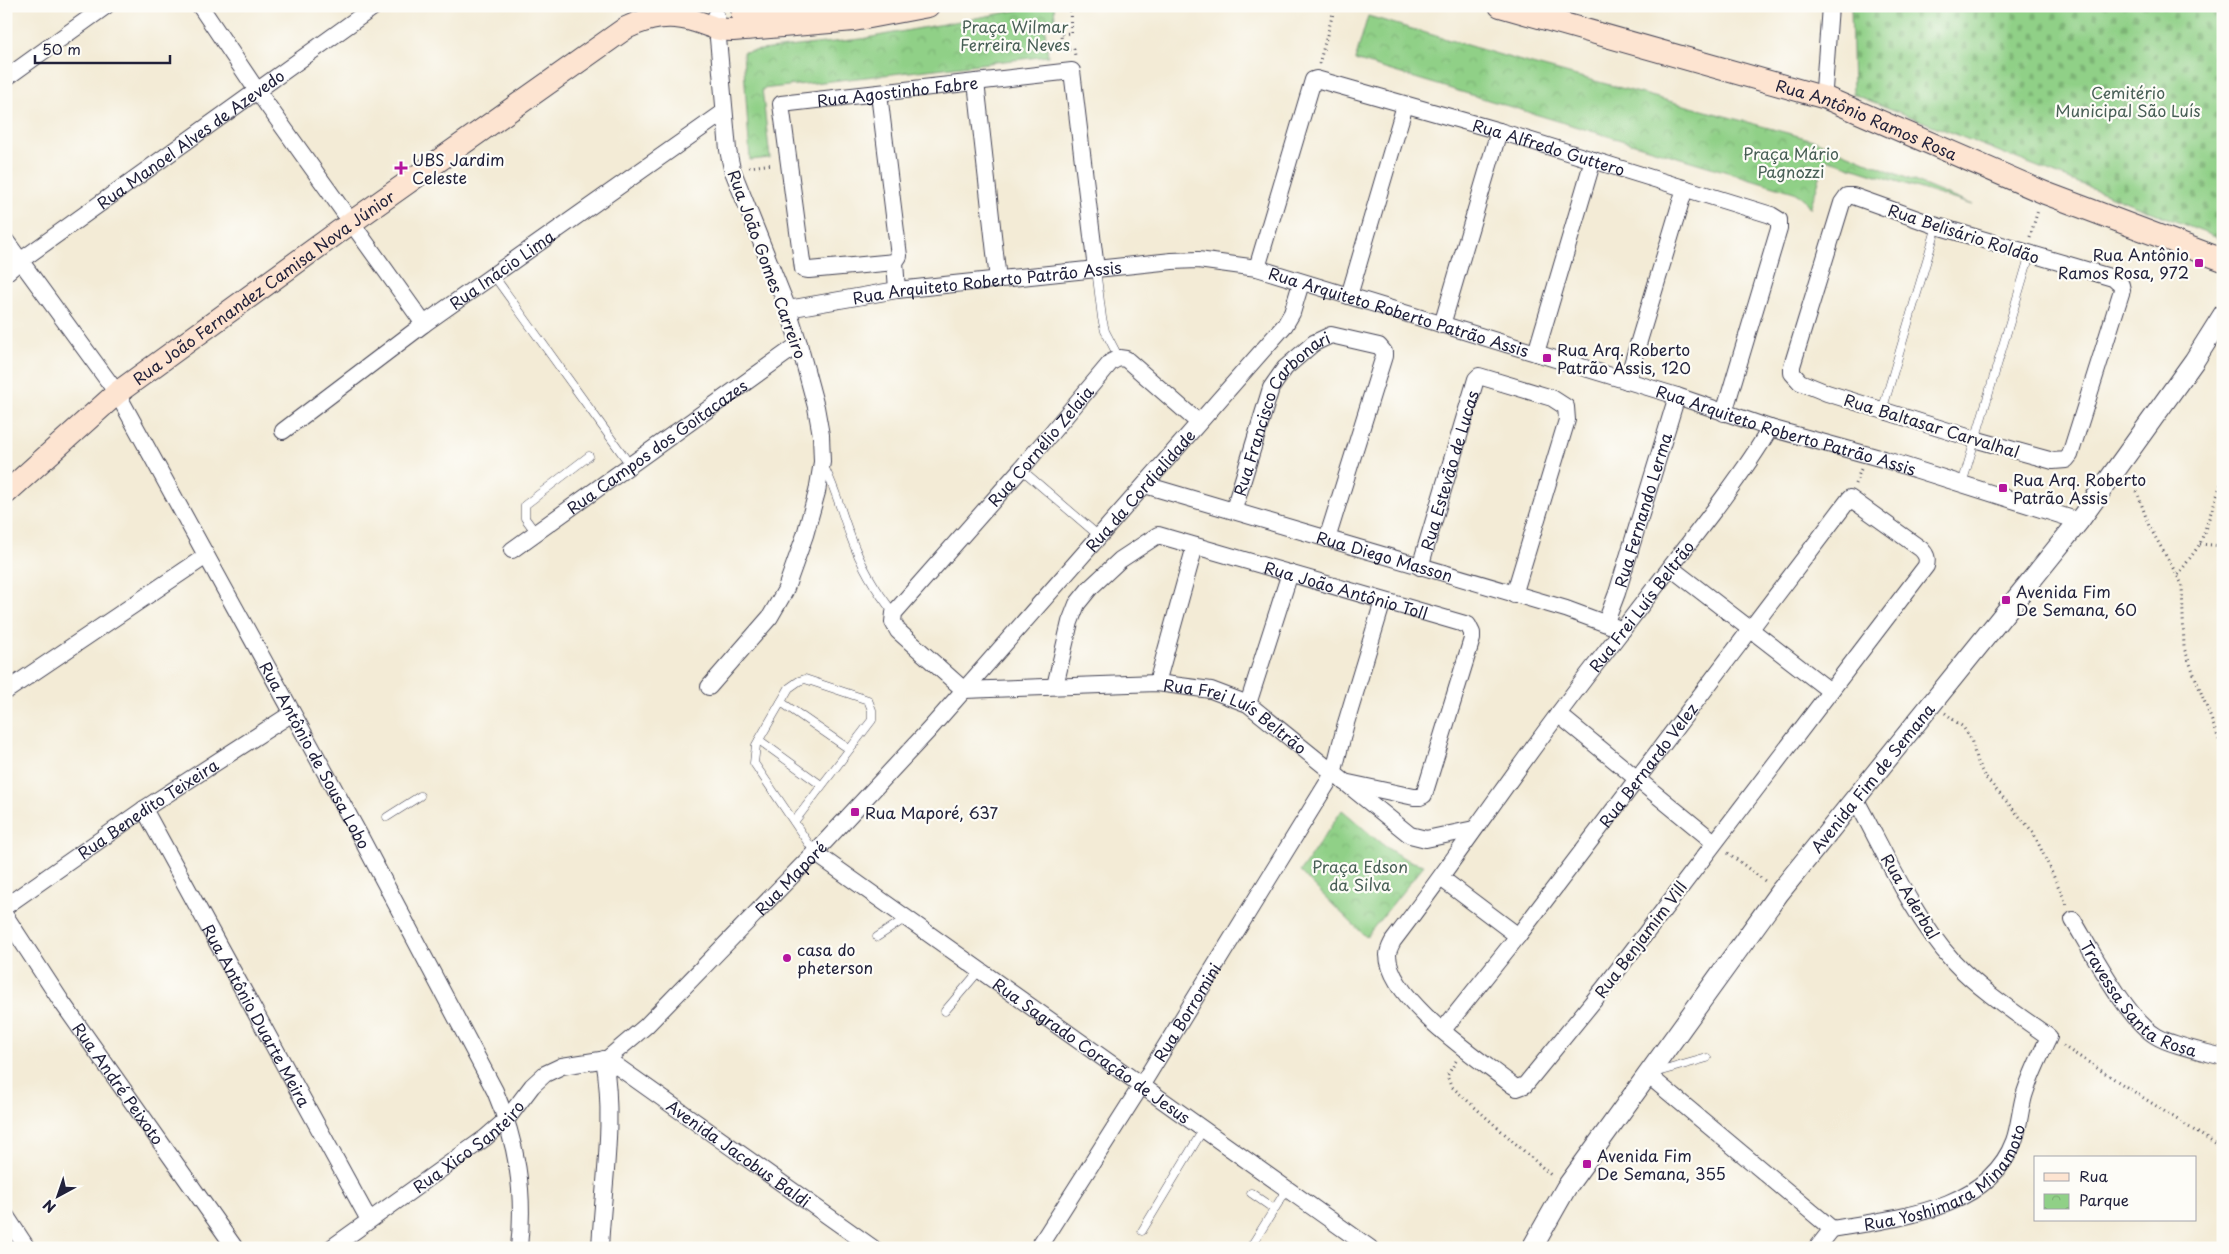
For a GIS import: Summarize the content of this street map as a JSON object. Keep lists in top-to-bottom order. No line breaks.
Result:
{"streets":{"main road":["Rua Antônio Ramos Rosa","Rua João Fernandez Camisa Nova Júnior"],"street":["Rua Agostinho Fabre","Rua Manoel Alves de Azevedo","Rua Alfredo Guttero","Rua Belisário Roldão","Rua João Gomes Carreiro","Rua Inácio Lima","Rua Arquiteto Roberto Patrão Assis","Rua Francisco Carbonari","Rua Baltasar Carvalhal","Rua Cornélio Zelaia","Rua Campos dos Goitacazes","Rua Estevão de Lucas","Rua da Cordialidade","Rua Fernando Lerma","Rua Diego Masson","Rua João Antônio Toll","Rua Frei Luís Beltrão","Rua Antônio de Sousa Lobo","Rua Bernardo Velez","Avenida Fim de Semana","Rua Benedito Teixeira","Rua Maporé","Rua Aderbal","Rua Benjamim Vill","Travessa Santa Rosa","Rua Borromini","Rua Antônio Duarte Meira","Rua Sagrado Coração de Jesus","Rua André Peixoto","Rua Xico Santeiro","Avenida Jacobus Baldi","Rua Yoshimara Minamoto"]},"crossings":[["Rua Manoel Alves de Azevedo","Rua Antônio de Sousa Lobo"],["Rua Alfredo Guttero","Rua Arquiteto Roberto Patrão Assis"],["Rua Belisário Roldão","Rua Baltasar Carvalhal"],["Rua João Gomes Carreiro","Rua Inácio Lima"],["Rua João Gomes Carreiro","Rua Arquiteto Roberto Patrão Assis"],["Rua João Gomes Carreiro","Rua Campos dos Goitacazes"],["Rua Arquiteto Roberto Patrão Assis","Rua da Cordialidade"],["Rua Arquiteto Roberto Patrão Assis","Rua Fernando Lerma"],["Rua Arquiteto Roberto Patrão Assis","Rua Frei Luís Beltrão"],["Rua Arquiteto Roberto Patrão Assis","Avenida Fim de Semana"],["Rua João Fernandez Camisa Nova Júnior","Rua Antônio de Sousa Lobo"],["Rua Francisco Carbonari","Rua Diego Masson"],["Rua Estevão de Lucas","Rua Diego Masson"],["Rua da Cordialidade","Rua Diego Masson"],["Rua da Cordialidade","Rua Frei Luís Beltrão"],["Rua da Cordialidade","Rua Maporé"],["Rua Fernando Lerma","Rua Diego Masson"],["Rua Diego Masson","Rua Frei Luís Beltrão"],["Rua João Antônio Toll","Rua Frei Luís Beltrão"],["Rua João Antônio Toll","Rua Borromini"],["Rua Frei Luís Beltrão","Rua Maporé"],["Rua Frei Luís Beltrão","Rua Benjamim Vill"],["Rua Frei Luís Beltrão","Rua Borromini"],["Rua Antônio de Sousa Lobo","Rua Benedito Teixeira"],["Rua Antônio de Sousa Lobo","Rua Xico Santeiro"],["Rua Bernardo Velez","Rua Benjamim Vill"],["Avenida Fim de Semana","Rua Aderbal"],["Rua Benedito Teixeira","Rua Antônio Duarte Meira"],["Rua Maporé","Rua Sagrado Coração de Jesus"],["Rua Maporé","Rua Xico Santeiro"],["Rua Maporé","Avenida Jacobus Baldi"],["Rua Aderbal","Rua Yoshimara Minamoto"],["Rua Borromini","Rua Sagrado Coração de Jesus"],["Rua Antônio Duarte Meira","Rua Xico Santeiro"],["Rua Xico Santeiro","Avenida Jacobus Baldi"]],"parks":["Praça Wilmar Ferreira Neves","Cemitério Municipal São Luís","Praça Mário Pagnozzi","Praça Edson da Silva"],"places":{"health":["UBS Jardim Celeste"],"transit":["Rua Antônio Ramos Rosa, 972","Rua Arq. Roberto Patrão Assis, 120","Rua Arq. Roberto Patrão Assis","Avenida Fim De Semana, 60","Rua Maporé, 637","Avenida Fim De Semana, 355"],"other":["casa do pheterson"]},"legend":["Rua","Parque"],"scale_bar":"50 m","north":"bottom left"}
